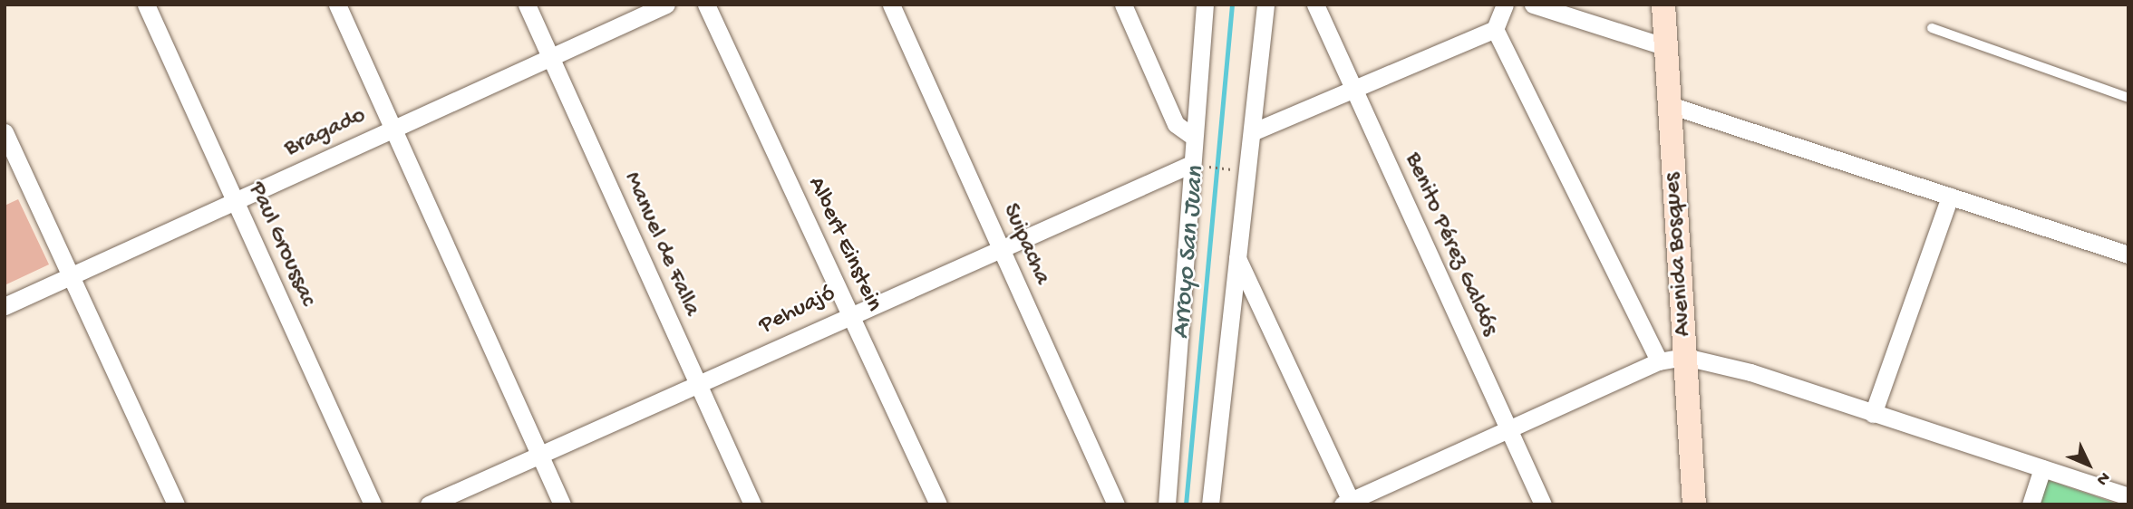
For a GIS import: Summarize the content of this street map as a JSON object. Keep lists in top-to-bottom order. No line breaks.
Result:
{"streets":{"main road":["Avenida Bosques"],"street":["Bragado","Paul Groussac","Manuel de Falla","Albert Einstein","Suipacha","Benito Pérez Galdós","Pehuajó"]},"crossings":[["Bragado","Paul Groussac"],["Bragado","Manuel de Falla"],["Manuel de Falla","Pehuajó"],["Albert Einstein","Pehuajó"],["Suipacha","Pehuajó"]],"water":["Arroyo San Juan"],"north":"bottom right"}
